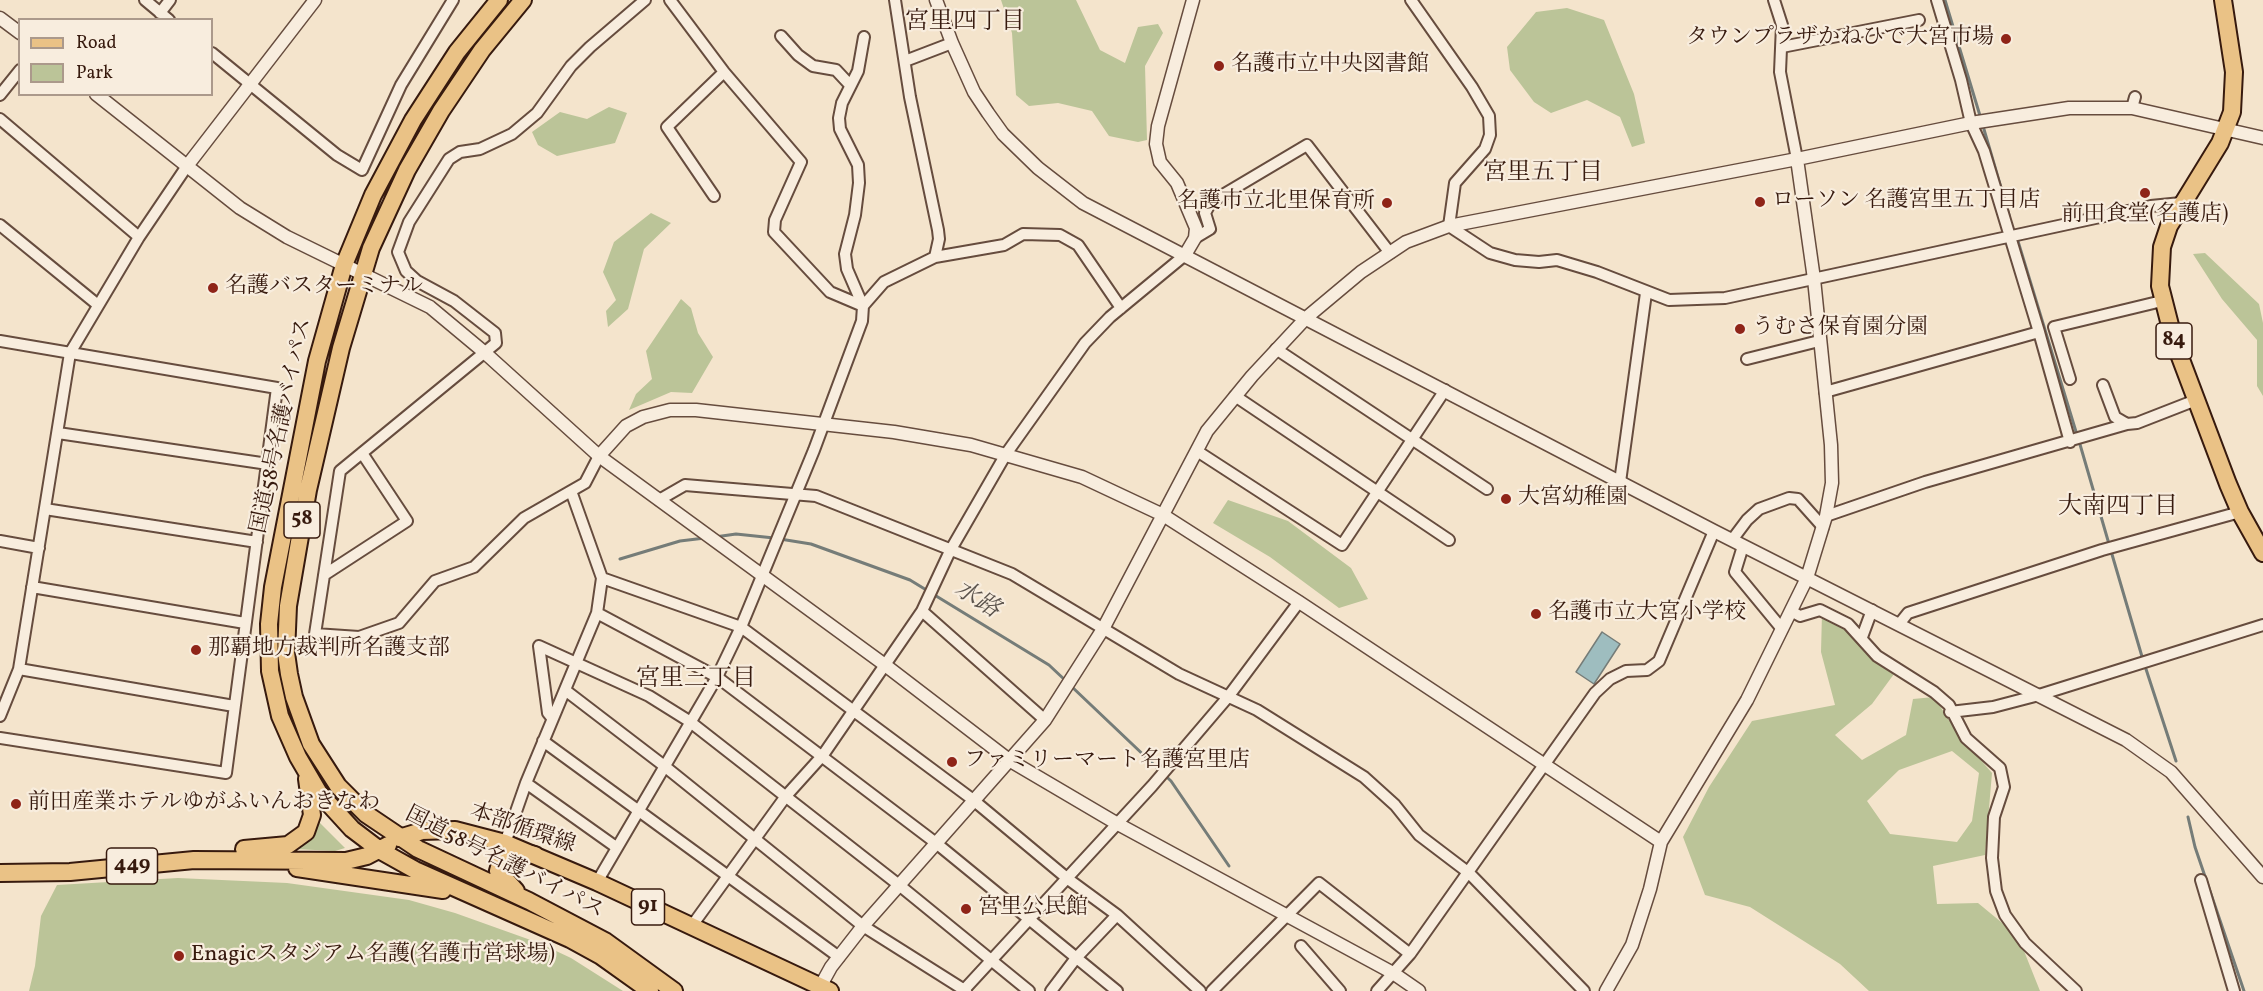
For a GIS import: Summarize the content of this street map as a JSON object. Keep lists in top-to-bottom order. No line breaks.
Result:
{"streets":{"main road":["84","国道58号名護バイパス","58","本部循環線","449","91"]},"crossings":[["国道58号名護バイパス","本部循環線"]],"districts":["宮里四丁目","宮里五丁目","大南四丁目","宮里三丁目"],"water":["水路"],"places":["タウンプラザかねひで大宮市場","名護市立中央図書館","前田食堂(名護店)","ローソン 名護宮里五丁目店","名護市立北里保育所","名護バスターミナル","うむさ保育園分園","大宮幼稚園","名護市立大宮小学校","那覇地方裁判所名護支部","ファミリーマート名護宮里店","前田産業ホテルゆがふいんおきなわ","宮里公民館","Enagicスタジアム名護(名護市営球場)"],"legend":["Road","Park"]}
